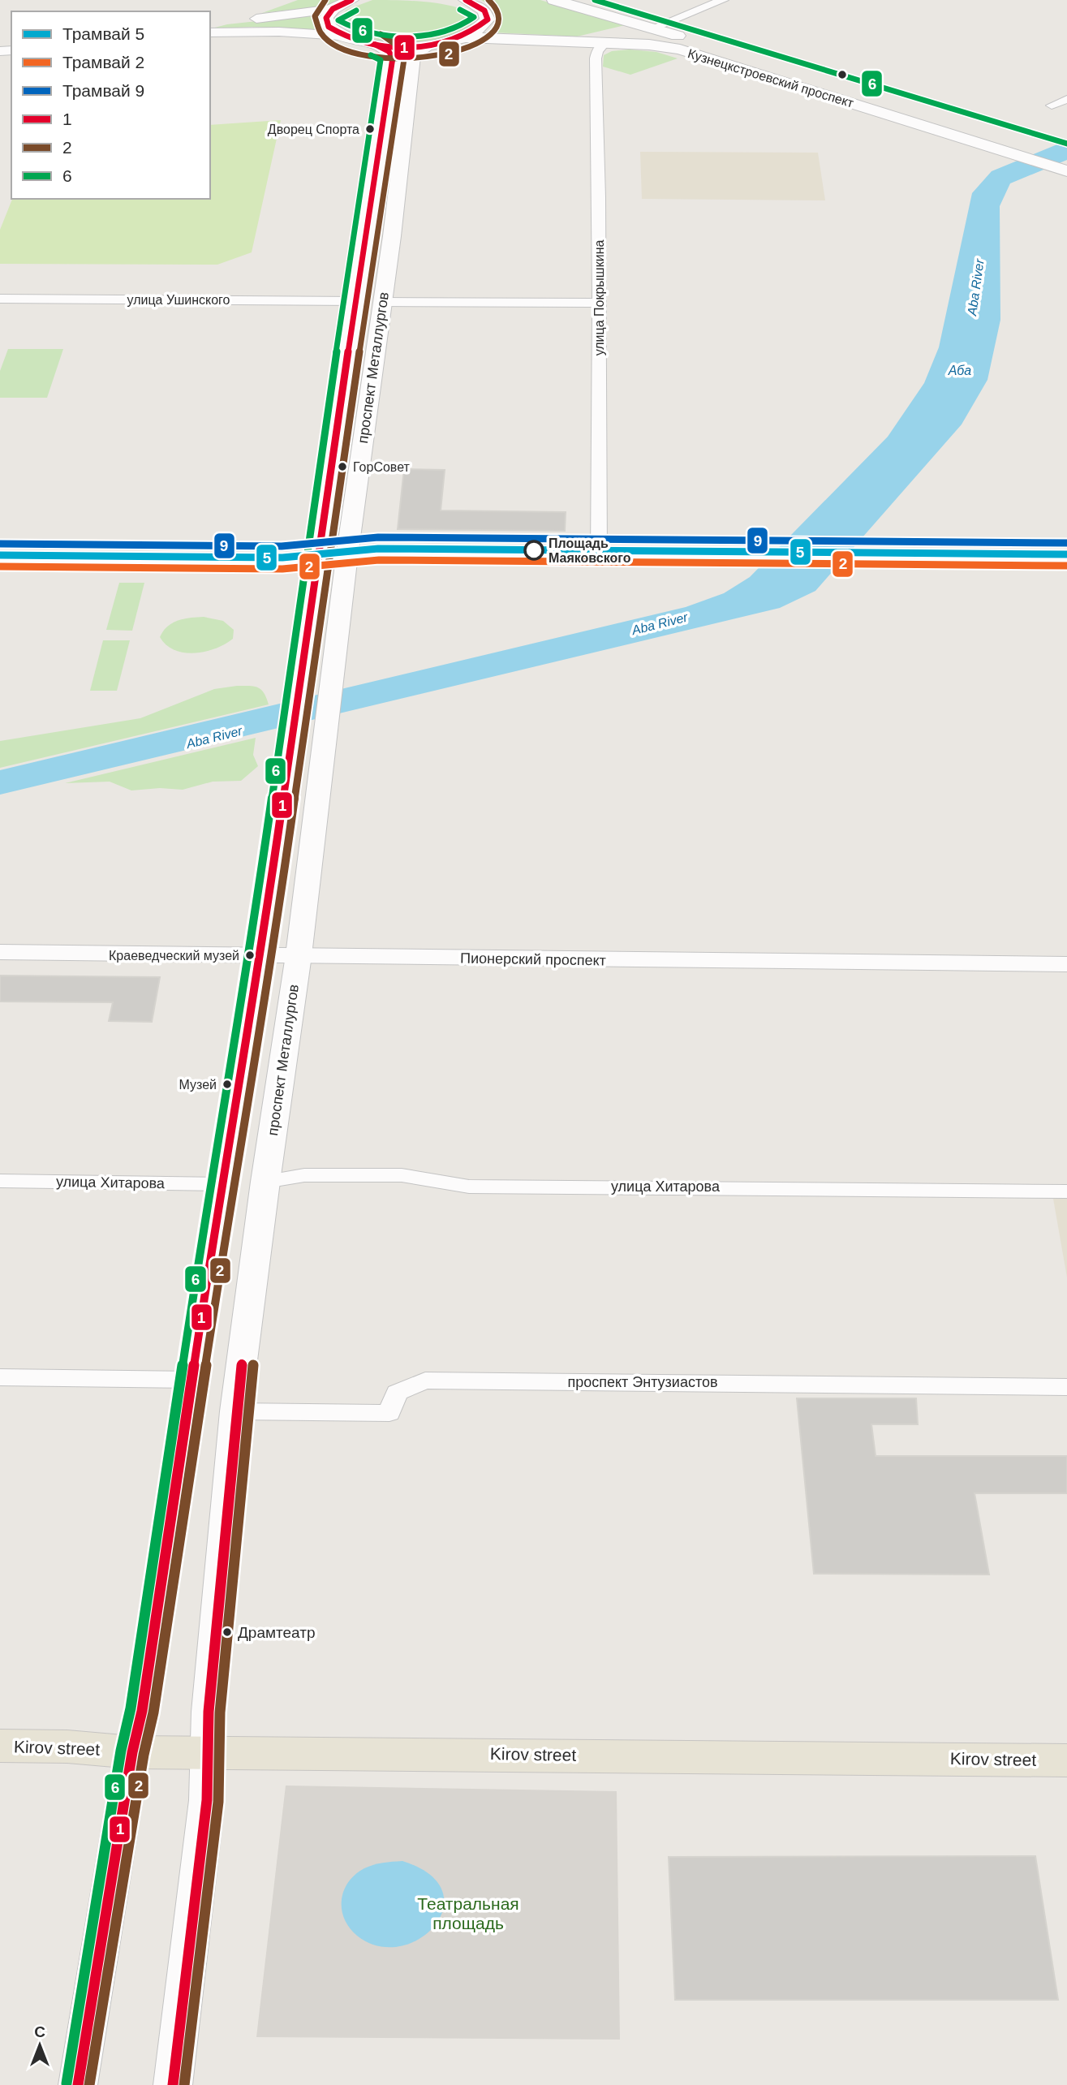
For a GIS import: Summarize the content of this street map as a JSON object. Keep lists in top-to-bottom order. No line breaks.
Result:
{"streets":{"main road":["Кузнецкстроевский проспект","проспект Металлургов","Kirov street"],"street":["улица Покрышкина","улица Ушинского","Пионерский проспект","улица Хитарова","проспект Энтузиастов"]},"crossings":[["Кузнецкстроевский проспект","улица Покрышкина"],["улица Ушинского","проспект Металлургов"],["проспект Металлургов","Пионерский проспект"],["проспект Металлургов","улица Хитарова"],["проспект Металлургов","проспект Энтузиастов"],["проспект Металлургов","Kirov street"]],"water":["Aba River","Аба"],"parks":["Театральная площадь"],"places":["Дворец Спорта","ГорСовет","Площадь Маяковского","Краеведческий музей","Музей","Драмтеатр"],"lines":["transit line 1","transit line 2","transit line 6","tram line 9","tram line 5","tram line 2"],"legend":["Трамвай 5","Трамвай 2","Трамвай 9","1","2","6"],"north":"top"}
